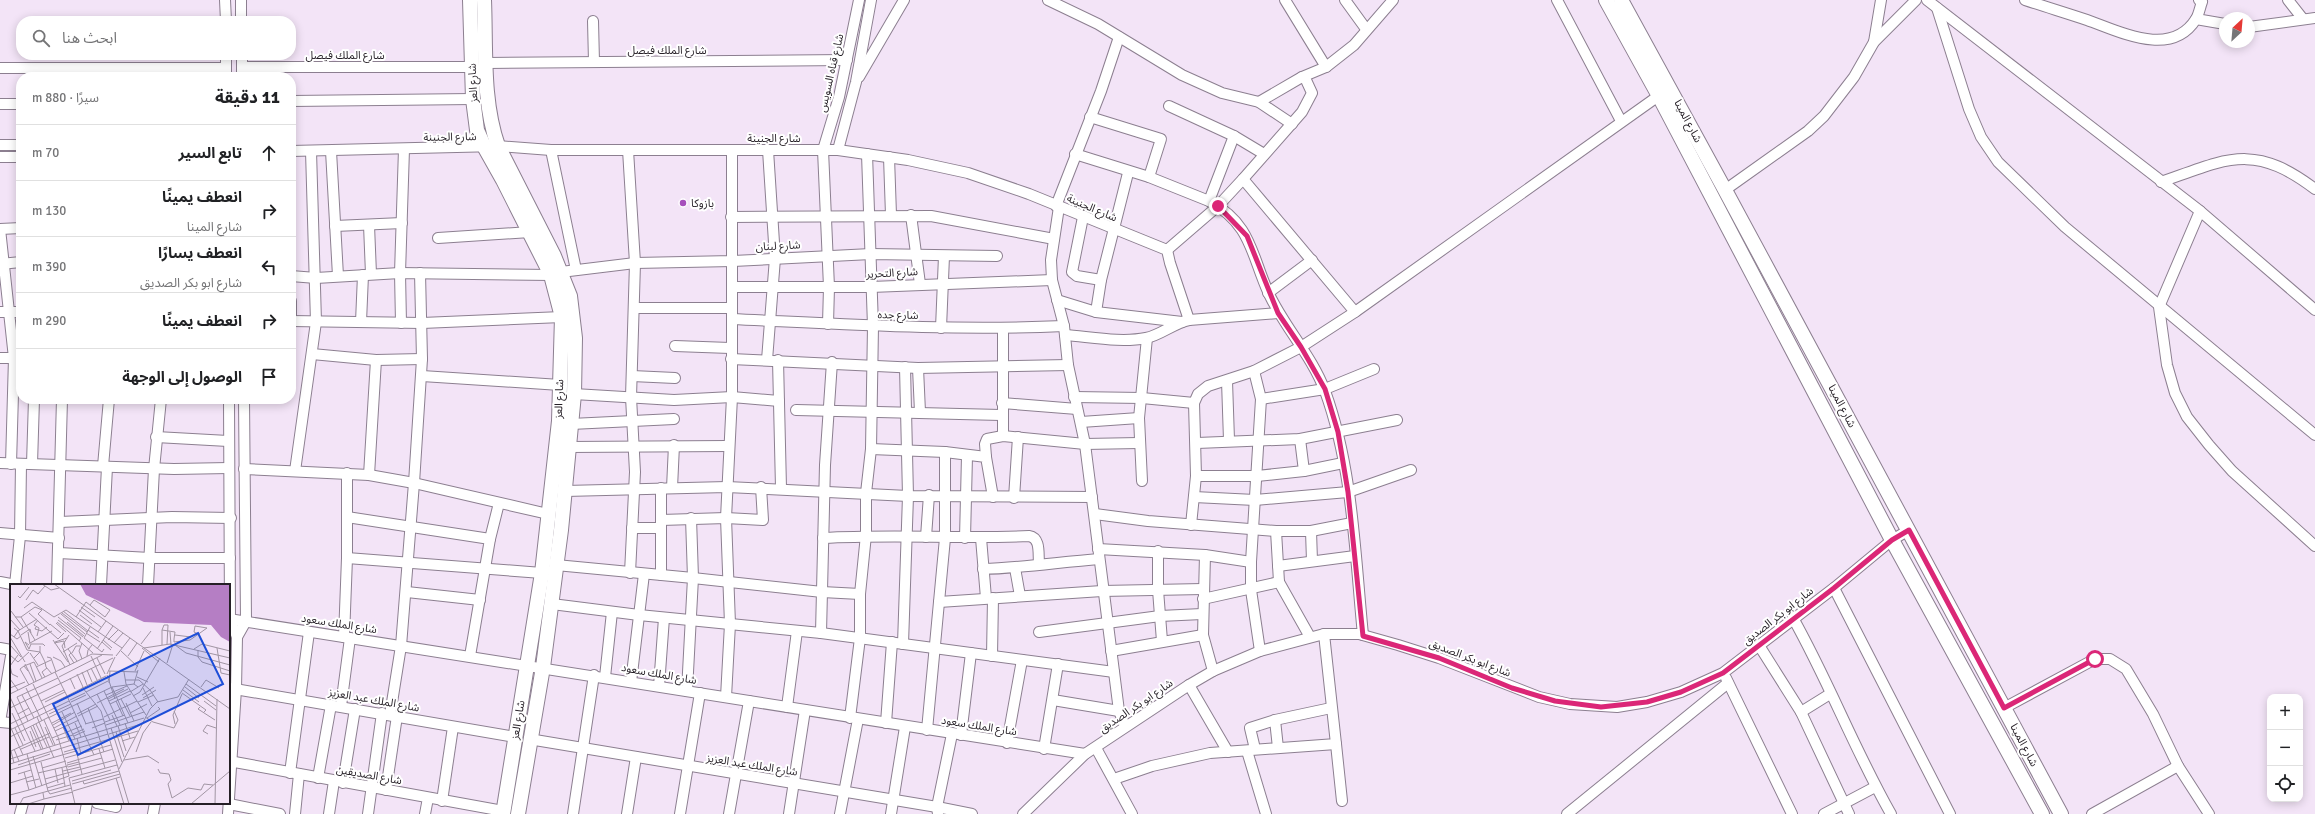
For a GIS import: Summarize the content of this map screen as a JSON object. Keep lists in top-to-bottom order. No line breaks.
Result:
{"streets":{"main road":["شارع العز","شارع المينا"],"street":["شارع الملك فيصل","شارع قناه السويس","شارع الجنينة","شارع لبنان","شارع التحرير","شارع جده","شارع ابو بكر الصديق","شارع الملك سعود","شارع الملك عبد العزيز","شارع الصديقين"]},"crossings":[["شارع الملك فيصل","شارع قناه السويس"],["شارع الملك فيصل","شارع العز"],["شارع قناه السويس","شارع الجنينة"],["شارع قناه السويس","شارع لبنان"],["شارع قناه السويس","شارع التحرير"],["شارع قناه السويس","شارع جده"],["شارع العز","شارع الجنينة"],["شارع العز","شارع لبنان"],["شارع العز","شارع الملك سعود"],["شارع العز","شارع الملك عبد العزيز"],["شارع العز","شارع الصديقين"],["شارع المينا","شارع ابو بكر الصديق"],["شارع ابو بكر الصديق","شارع الملك سعود"]],"places":["بازوكا"],"north":"top right","page":{"search":"ابحث هنا","heading":["11 دقيقة","سيرًا · 880 m"],"list":[["تابع السير","70 m"],["انعطف يمينًا","شارع المينا","130 m"],["انعطف يسارًا","شارع ابو بكر الصديق","390 m"],["انعطف يمينًا","290 m"],"الوصول إلى الوجهة"],"map_buttons":["+","−"]}}
